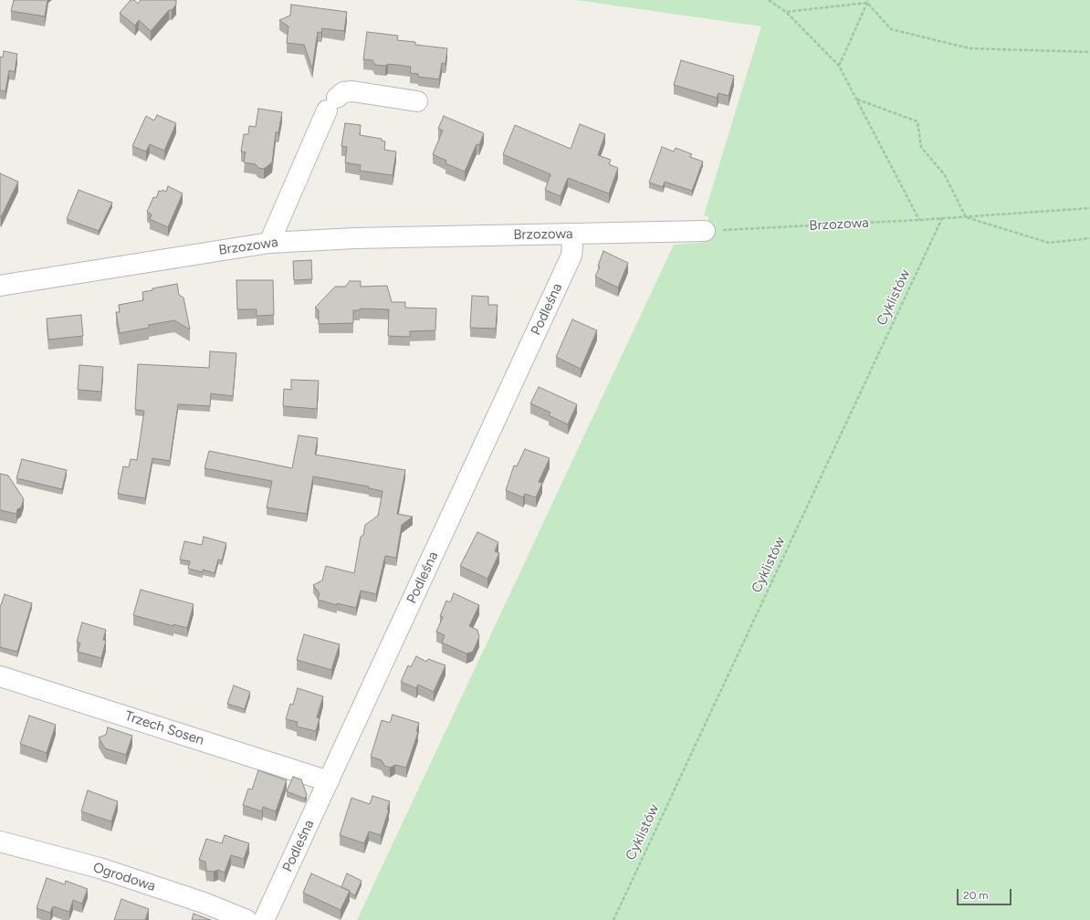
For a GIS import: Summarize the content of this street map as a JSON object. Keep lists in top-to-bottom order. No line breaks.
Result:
{"streets":{"street":["Brzozowa","Podleśna","Trzech Sosen","Ogrodowa"],"path":["Cyklistów"]},"crossings":[["Brzozowa","Cyklistów"],["Brzozowa","Podleśna"],["Podleśna","Trzech Sosen"]],"scale_bar":"20 m"}
